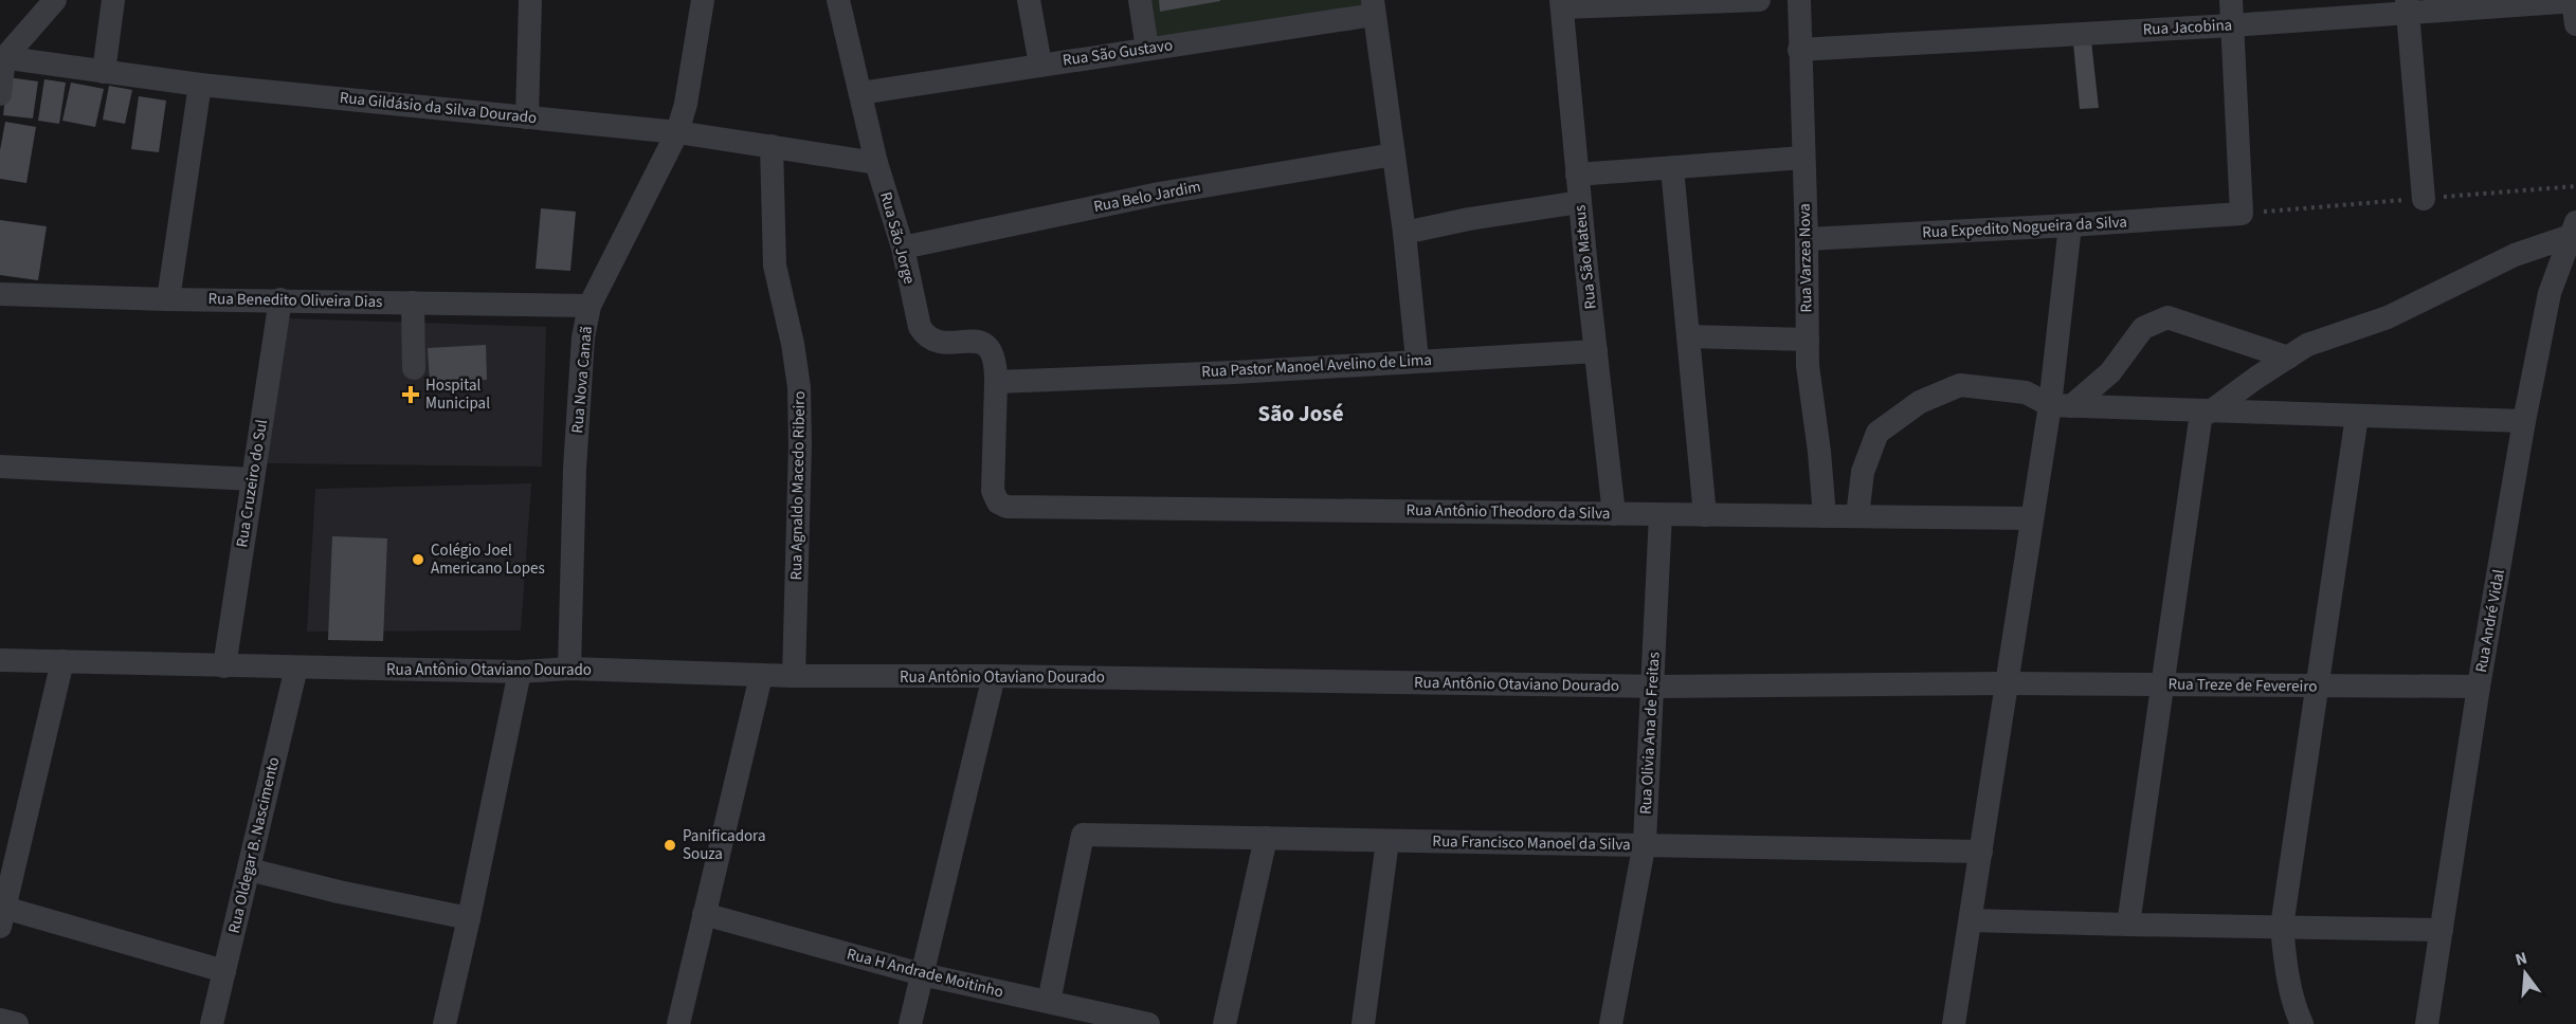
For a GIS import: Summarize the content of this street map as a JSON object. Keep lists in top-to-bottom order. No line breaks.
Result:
{"streets":{"street":["Rua Jacobina","Rua São Gustavo","Rua Gildásio da Silva Dourado","Rua Belo Jardim","Rua Expedito Nogueira da Silva","Rua São Jorge","Rua São Mateus","Rua Varzea Nova","Rua Benedito Oliveira Dias","Rua Pastor Manoel Avelino de Lima","Rua Nova Canaã","Rua Cruzeiro do Sul","Rua Agnaldo Macedo Ribeiro","Rua Antônio Theodoro da Silva","Rua André Vidal","Rua Antônio Otaviano Dourado","Rua Treze de Fevereiro","Rua Olivia Ana de Freitas","Rua Francisco Manoel da Silva","Rua Oldegar B. Nascimento","Rua H Andrade Moitinho"]},"crossings":[["Rua Jacobina","Rua Expedito Nogueira da Silva"],["Rua Jacobina","Rua Varzea Nova"],["Rua São Gustavo","Rua São Jorge"],["Rua Gildásio da Silva Dourado","Rua São Jorge"],["Rua Gildásio da Silva Dourado","Rua Nova Canaã"],["Rua Gildásio da Silva Dourado","Rua Agnaldo Macedo Ribeiro"],["Rua Belo Jardim","Rua São Jorge"],["Rua Expedito Nogueira da Silva","Rua Varzea Nova"],["Rua São Jorge","Rua Pastor Manoel Avelino de Lima"],["Rua São Jorge","Rua Antônio Theodoro da Silva"],["Rua São Mateus","Rua Pastor Manoel Avelino de Lima"],["Rua São Mateus","Rua Antônio Theodoro da Silva"],["Rua Varzea Nova","Rua Antônio Theodoro da Silva"],["Rua Benedito Oliveira Dias","Rua Nova Canaã"],["Rua Benedito Oliveira Dias","Rua Cruzeiro do Sul"],["Rua Pastor Manoel Avelino de Lima","Rua Antônio Theodoro da Silva"],["Rua Nova Canaã","Rua Antônio Otaviano Dourado"],["Rua Cruzeiro do Sul","Rua Antônio Otaviano Dourado"],["Rua Agnaldo Macedo Ribeiro","Rua Antônio Otaviano Dourado"],["Rua Antônio Theodoro da Silva","Rua Olivia Ana de Freitas"],["Rua André Vidal","Rua Treze de Fevereiro"],["Rua Antônio Otaviano Dourado","Rua Treze de Fevereiro"],["Rua Antônio Otaviano Dourado","Rua Olivia Ana de Freitas"],["Rua Antônio Otaviano Dourado","Rua Oldegar B. Nascimento"],["Rua Olivia Ana de Freitas","Rua Francisco Manoel da Silva"],["Rua Francisco Manoel da Silva","Rua H Andrade Moitinho"]],"districts":["São José"],"places":{"health":["Hospital Municipal"],"other":["Colégio Joel Americano Lopes","Panificadora Souza"]},"north":"top"}
